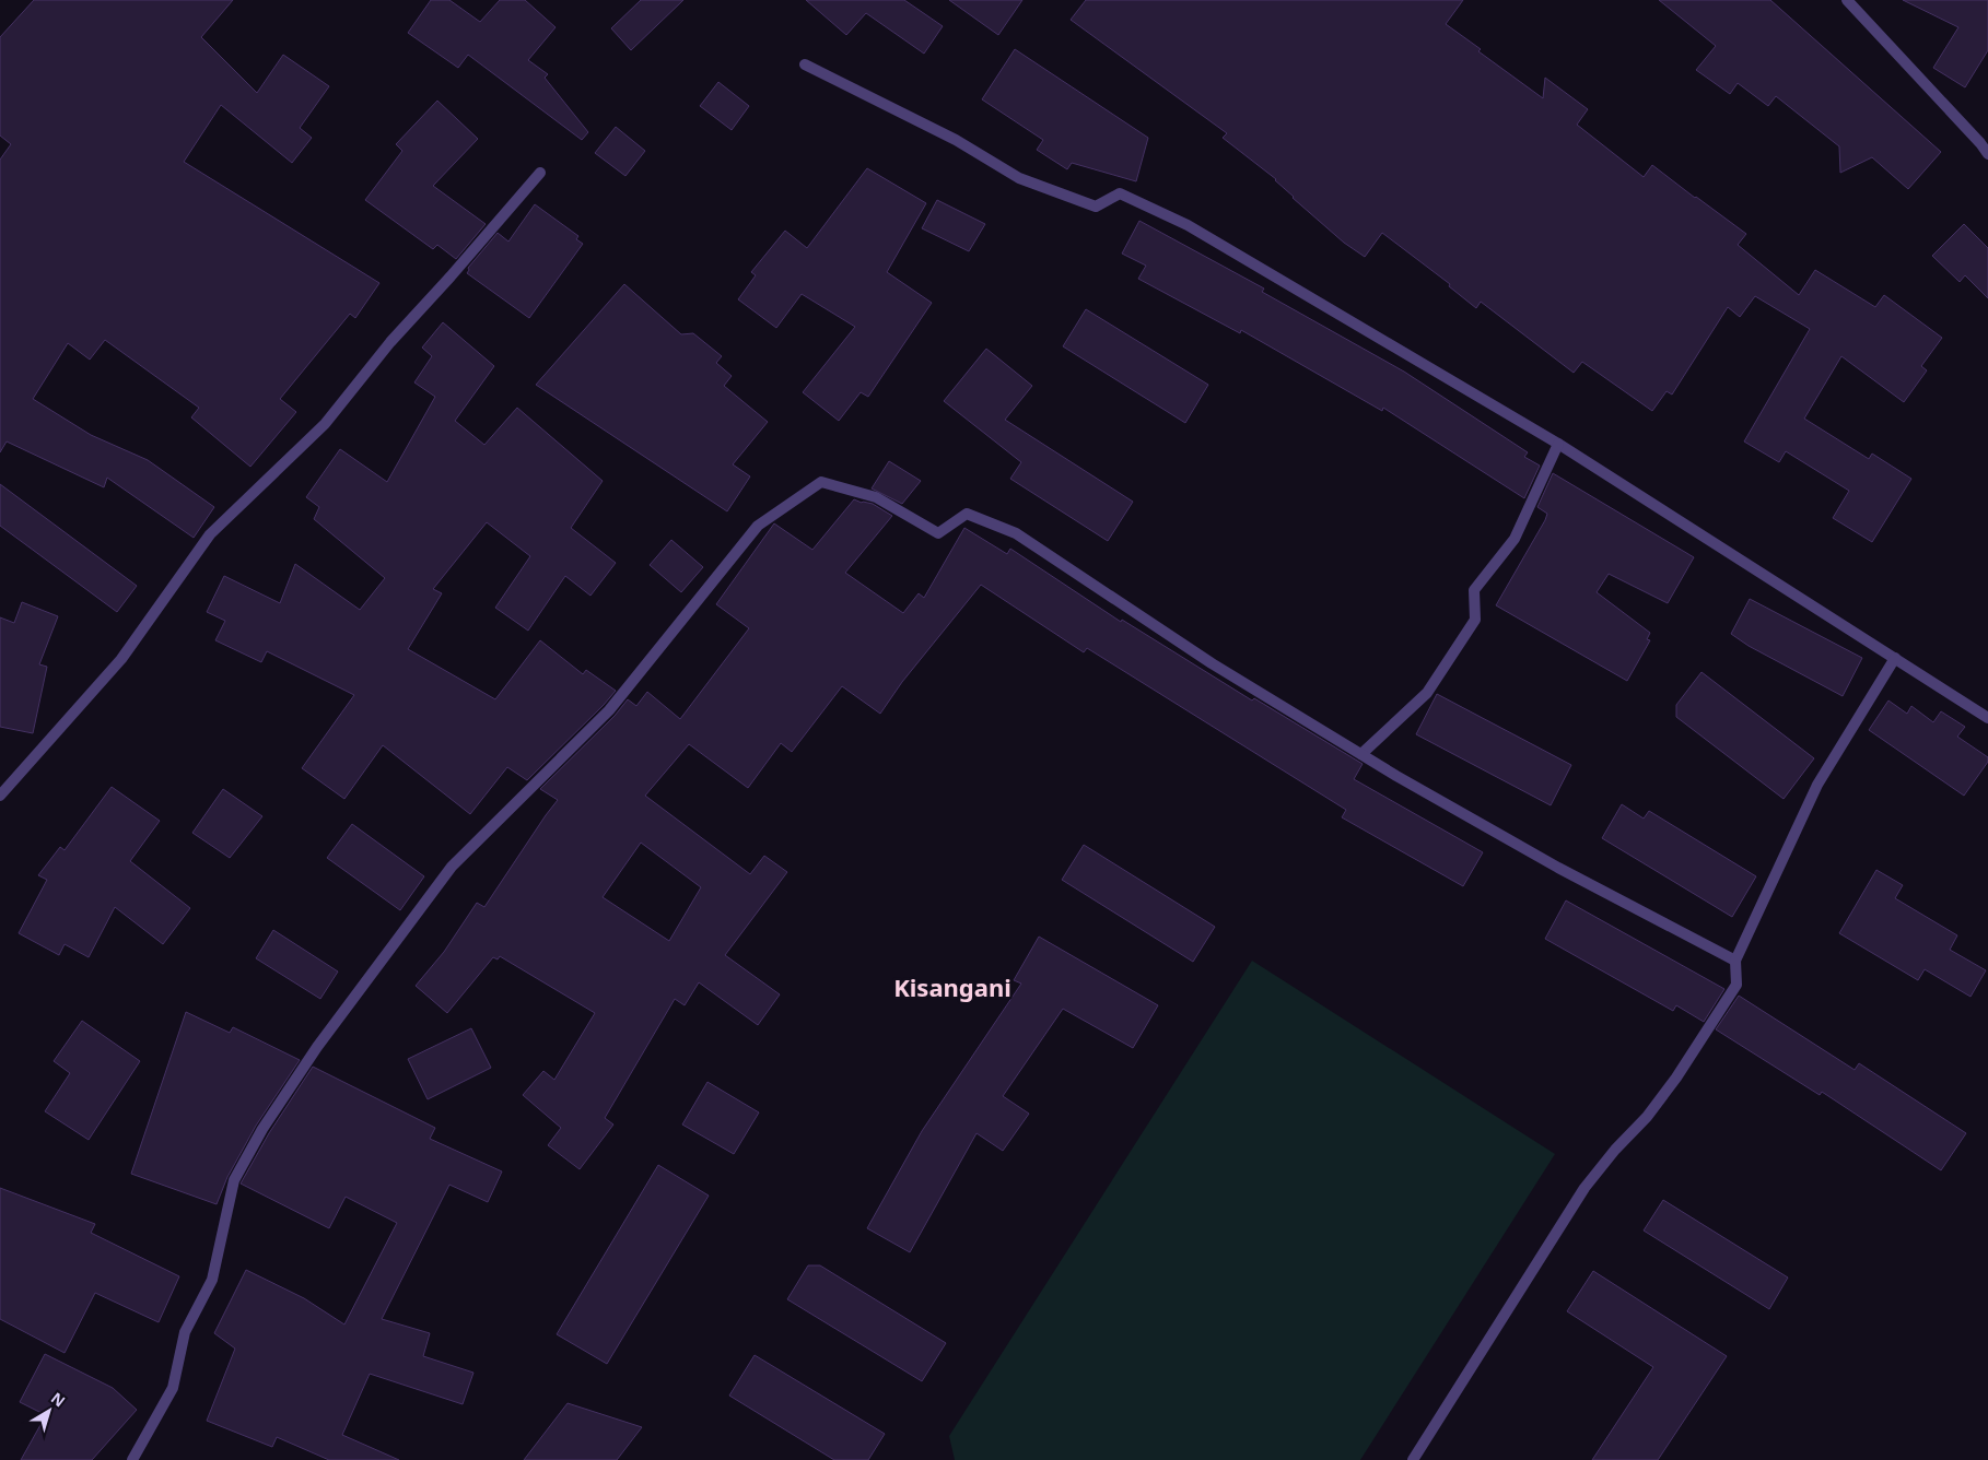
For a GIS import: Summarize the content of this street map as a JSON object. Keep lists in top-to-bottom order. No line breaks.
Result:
{"districts":["Kisangani"],"north":"top right"}
